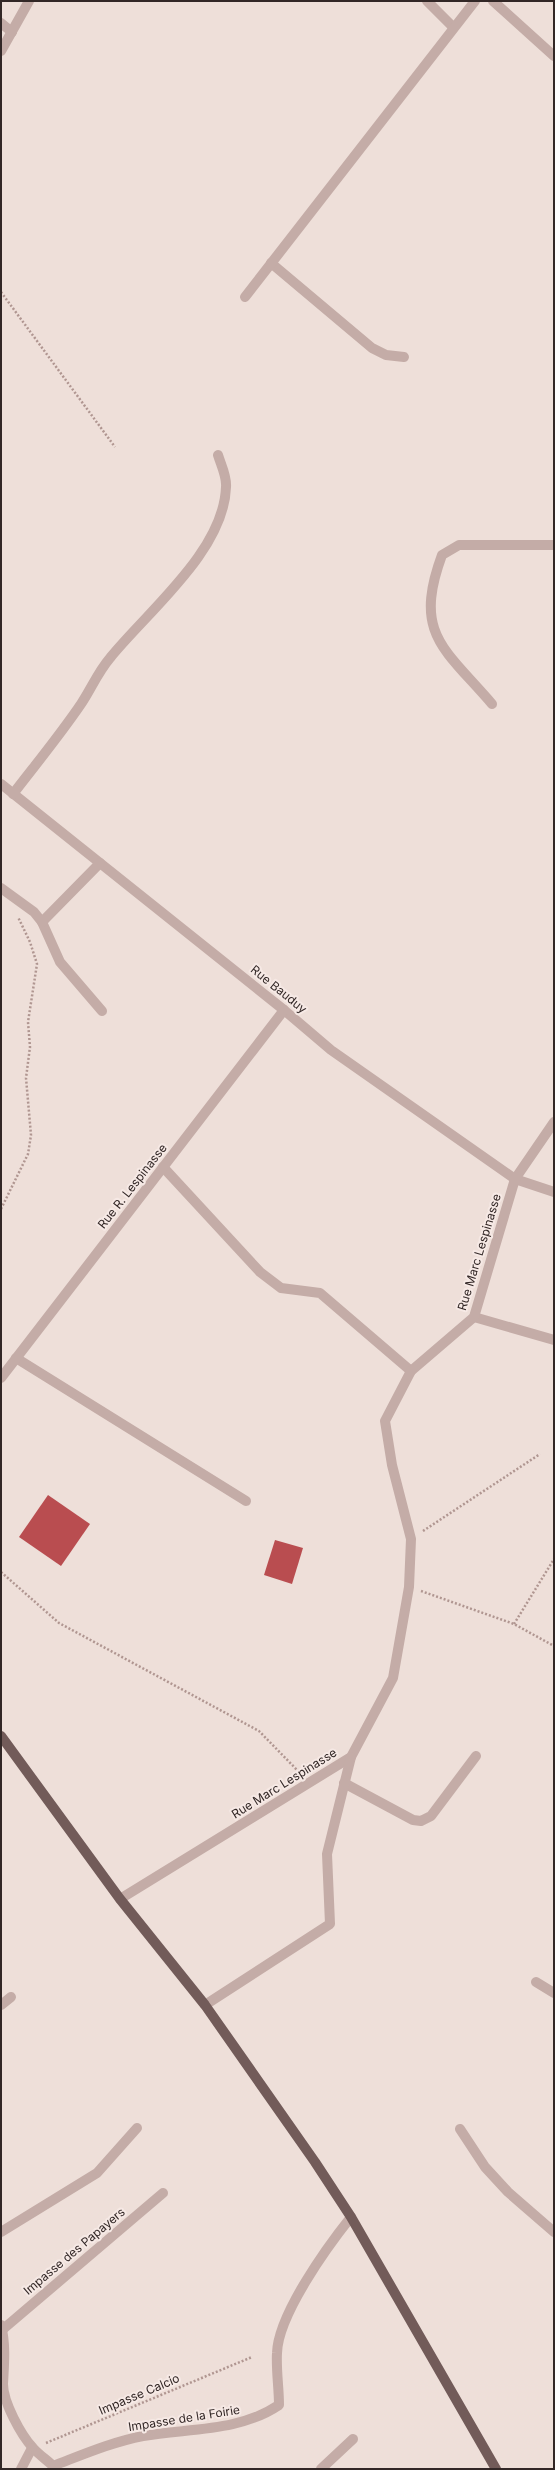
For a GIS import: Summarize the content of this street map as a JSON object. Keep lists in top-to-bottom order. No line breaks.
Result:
{"streets":{"street":["Rue Bauduy","Rue R. Lespinasse","Rue Marc Lespinasse","Impasse des Papayers","Impasse de la Foirie"],"path":["Impasse Calcio"]},"crossings":[["Rue Bauduy","Rue R. Lespinasse"],["Rue Bauduy","Rue Marc Lespinasse"]]}
